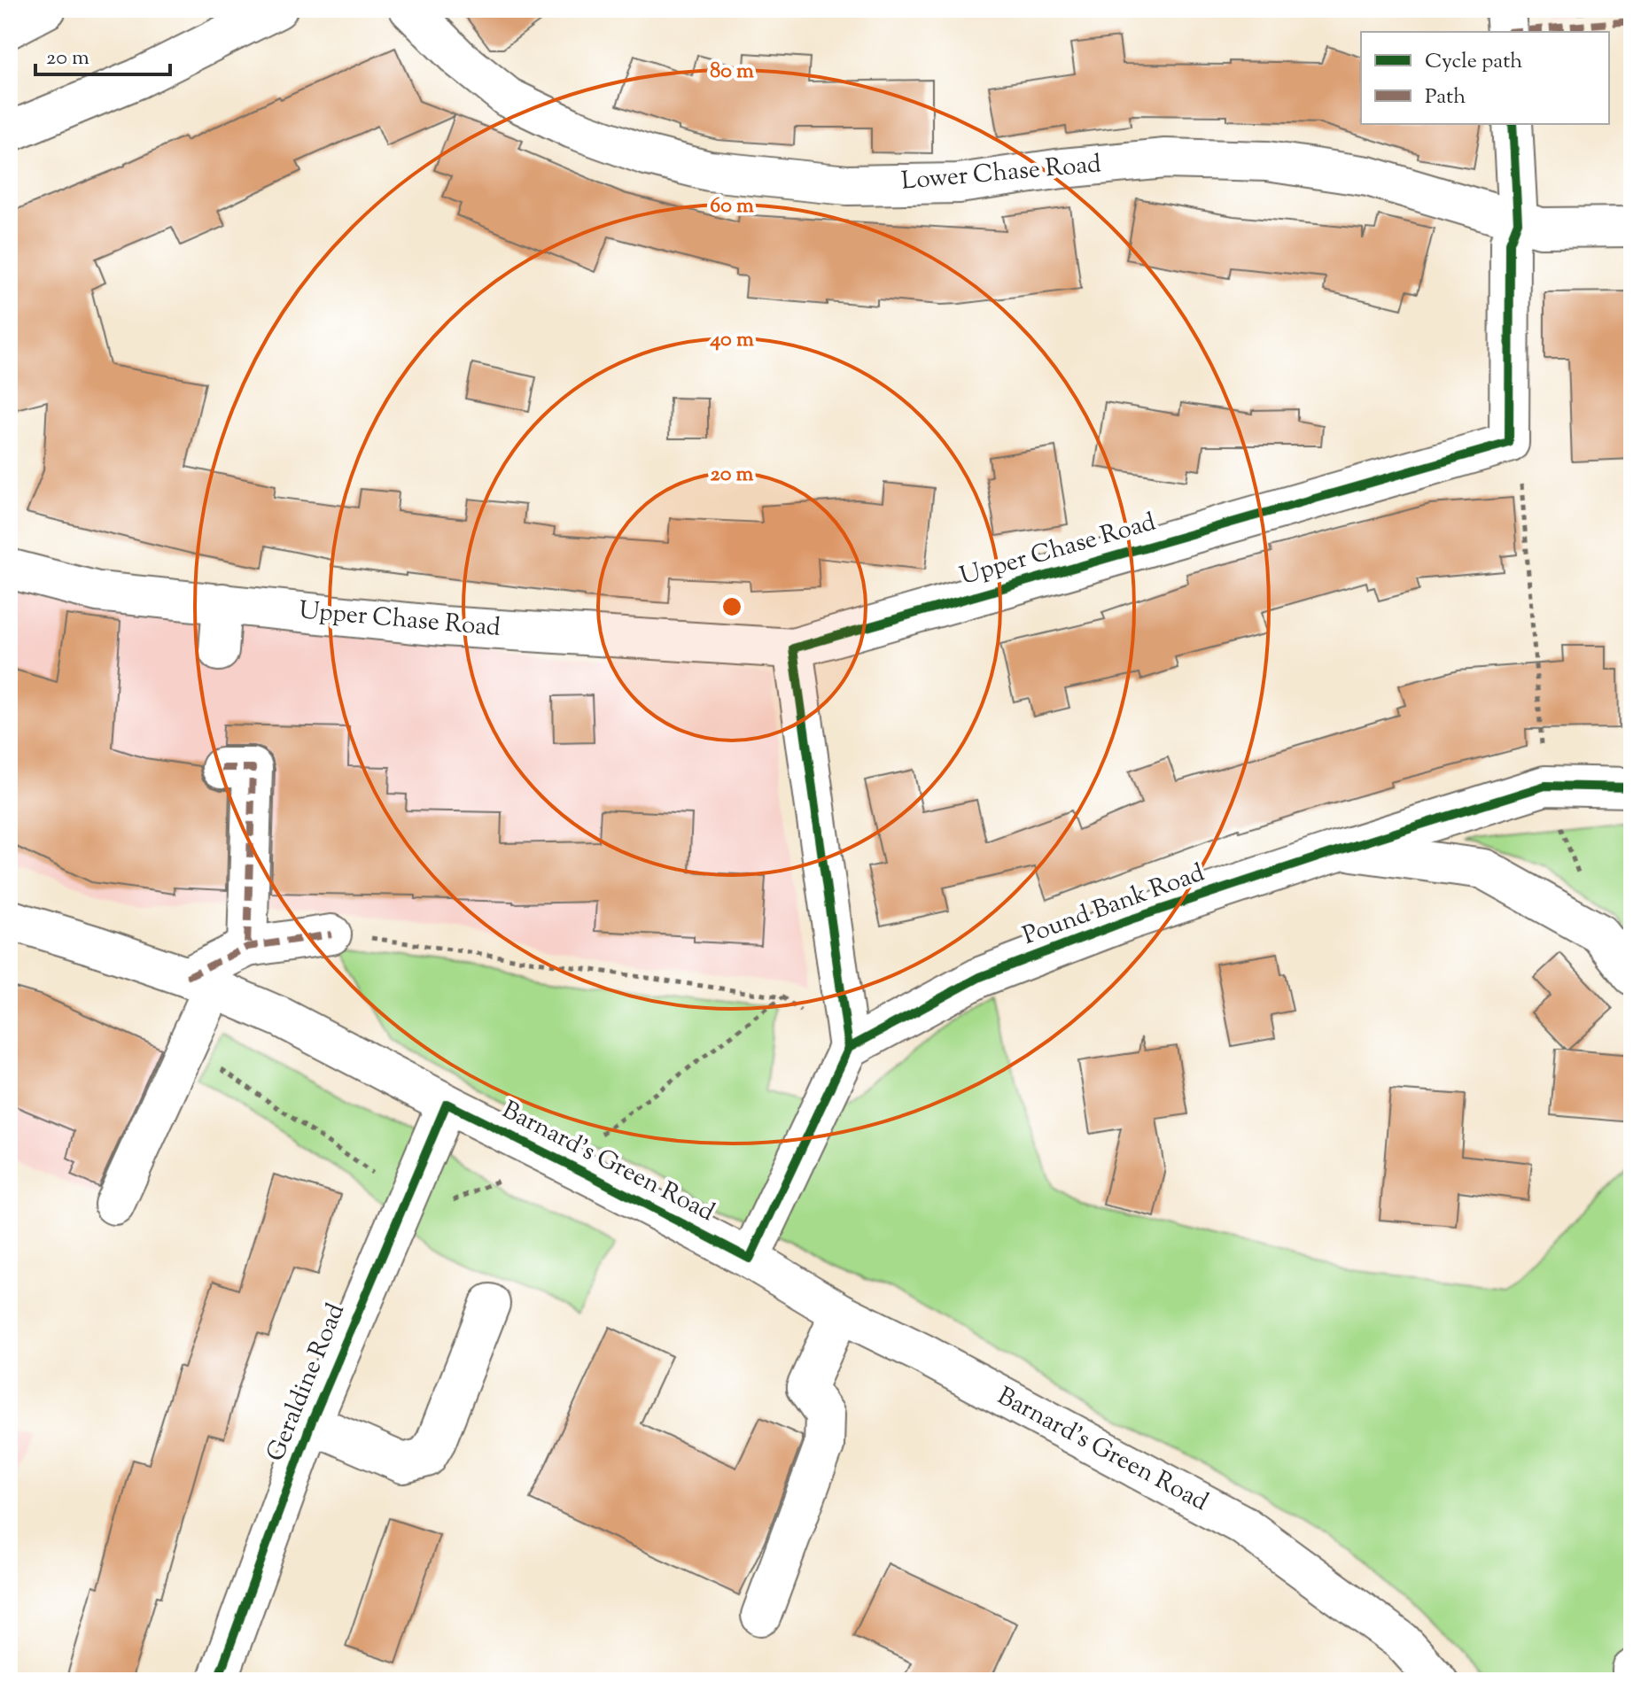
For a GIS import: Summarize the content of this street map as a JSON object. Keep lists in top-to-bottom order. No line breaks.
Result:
{"streets":{"street":["Lower Chase Road","Upper Chase Road","Pound Bank Road","Barnard's Green Road","Geraldine Road"]},"crossings":[["Barnard's Green Road","Geraldine Road"]],"legend":["Cycle path","Path"],"scale_bar":"20 m","rings":["80 m","60 m","40 m","20 m"]}
